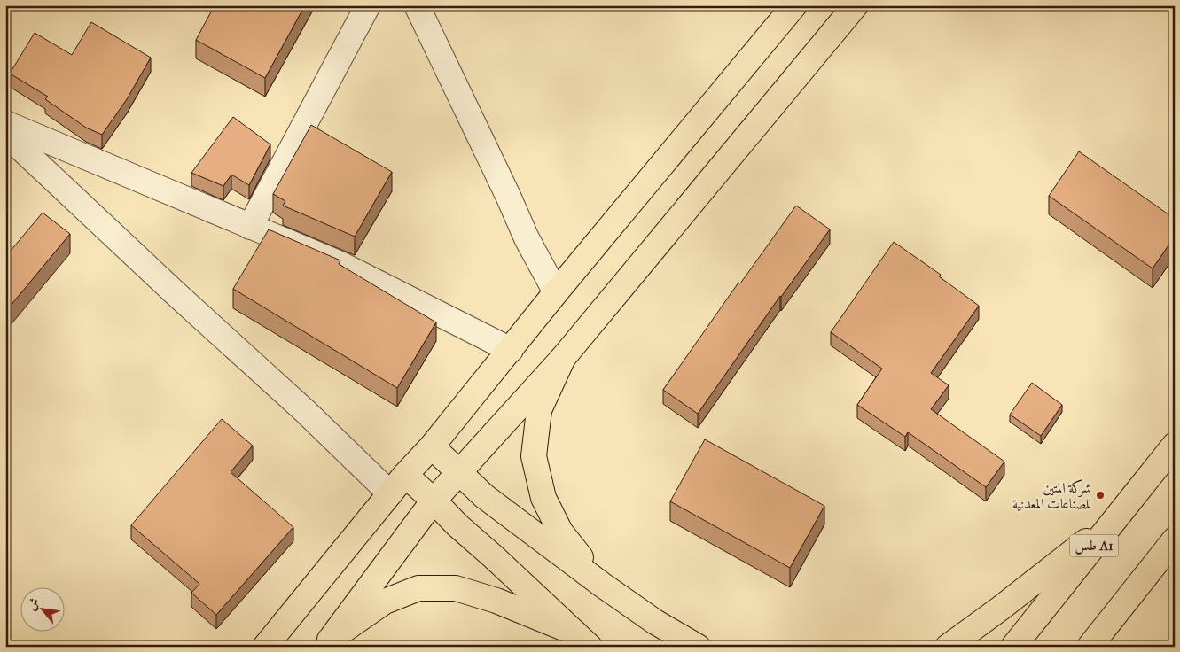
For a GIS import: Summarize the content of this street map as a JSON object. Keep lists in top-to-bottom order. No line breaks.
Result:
{"streets":{"main road":["طس A1"]},"places":["شركة المتين للصناعات المعدنية"],"north":"top left"}
